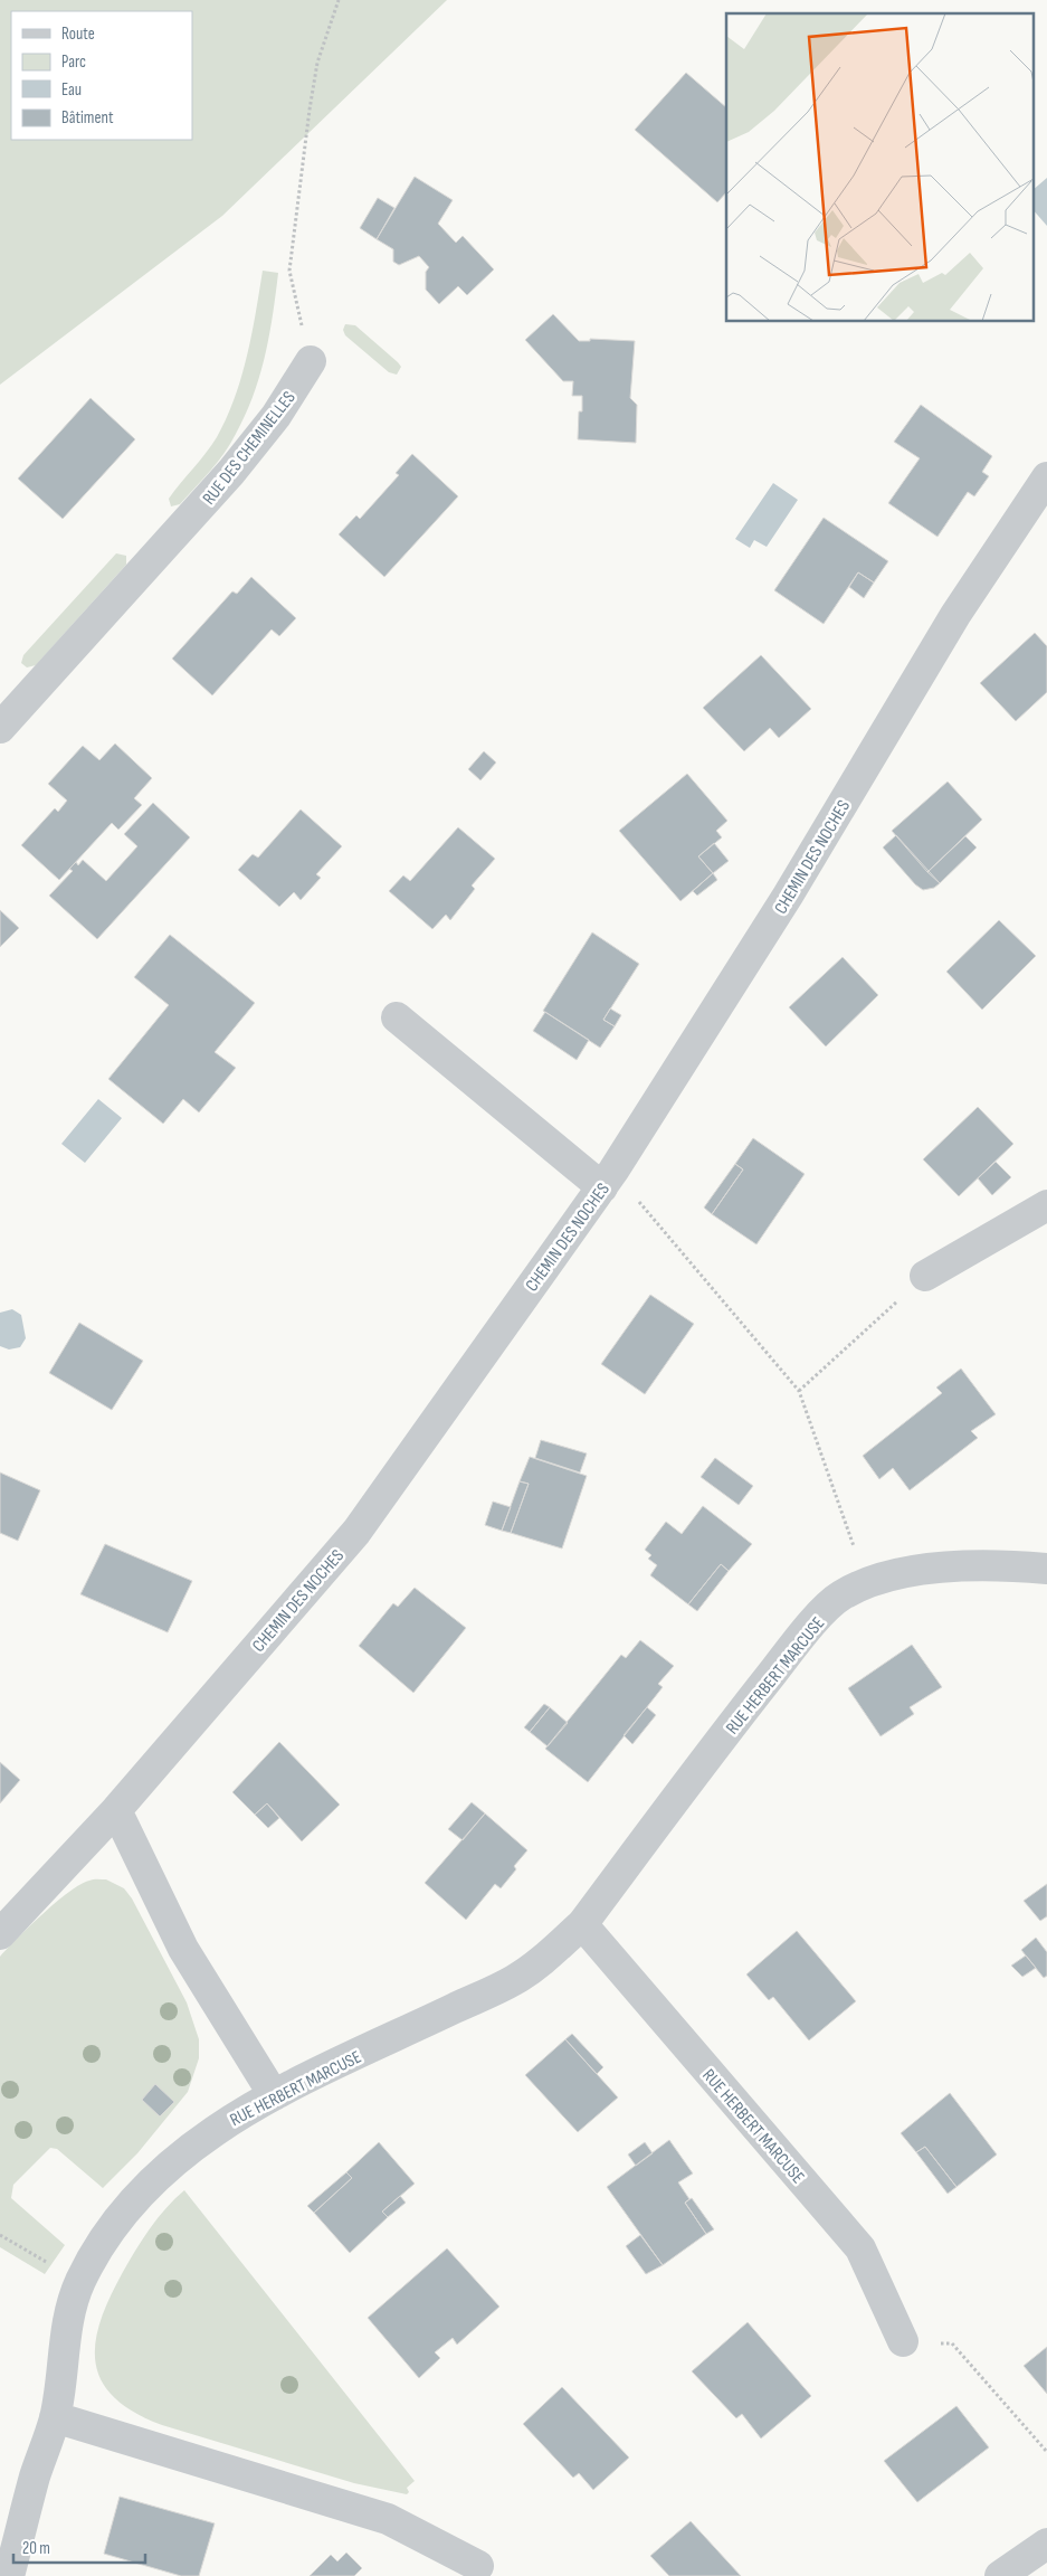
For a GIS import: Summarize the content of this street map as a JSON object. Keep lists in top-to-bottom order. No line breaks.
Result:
{"streets":{"street":["RUE DES CHEMINELLES","CHEMIN DES NOCHES","RUE HERBERT MARCUSE"]},"legend":["Route","Parc","Eau","Bâtiment"],"scale_bar":"20 m"}
